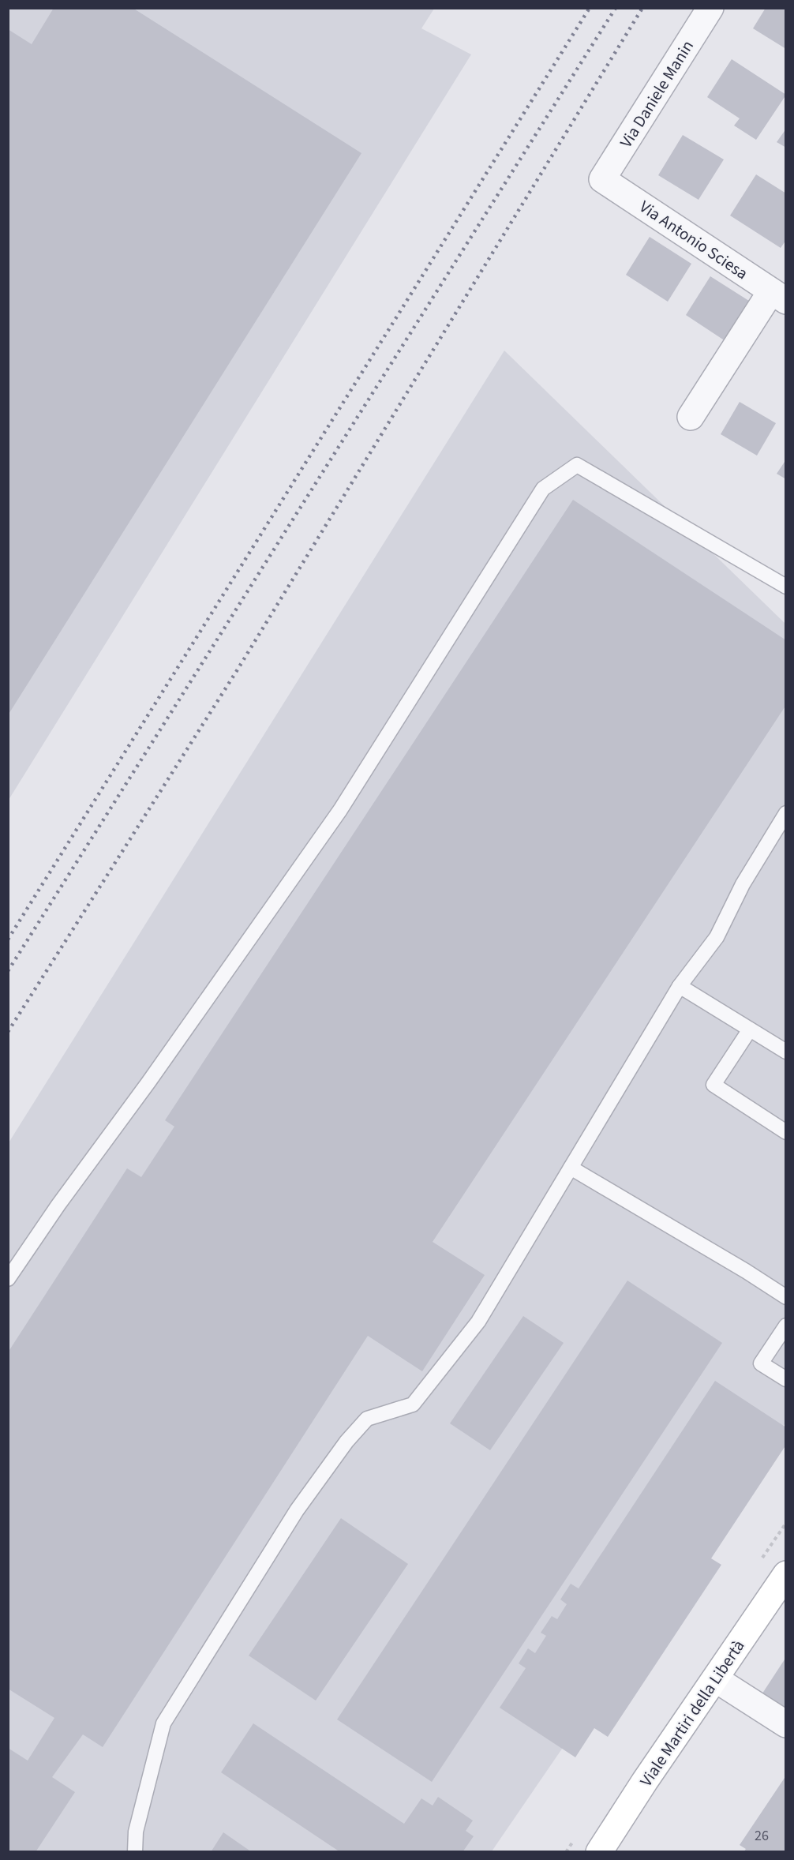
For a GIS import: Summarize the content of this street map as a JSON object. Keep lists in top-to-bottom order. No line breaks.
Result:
{"streets":{"street":["Via Daniele Manin","Via Antonio Sciesa","Viale Martiri della Libertà"]},"crossings":[["Via Daniele Manin","Via Antonio Sciesa"]],"house_numbers":["26"]}
